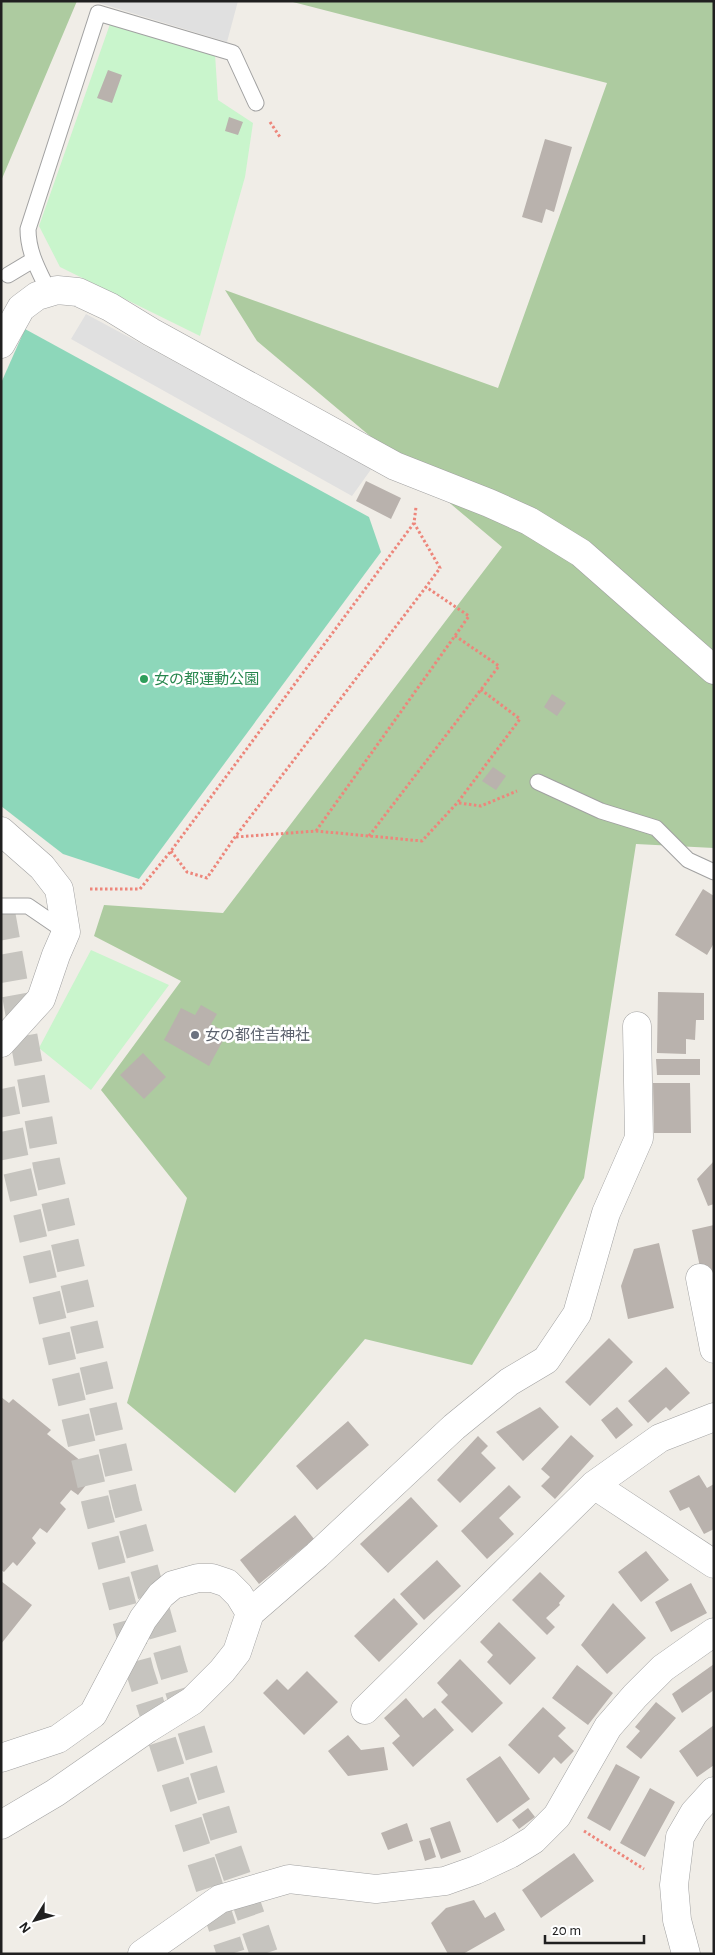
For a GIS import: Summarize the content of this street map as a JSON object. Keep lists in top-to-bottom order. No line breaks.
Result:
{"places":["女の都運動公園","女の都住吉神社"],"scale_bar":"20 m","north":"bottom left"}
